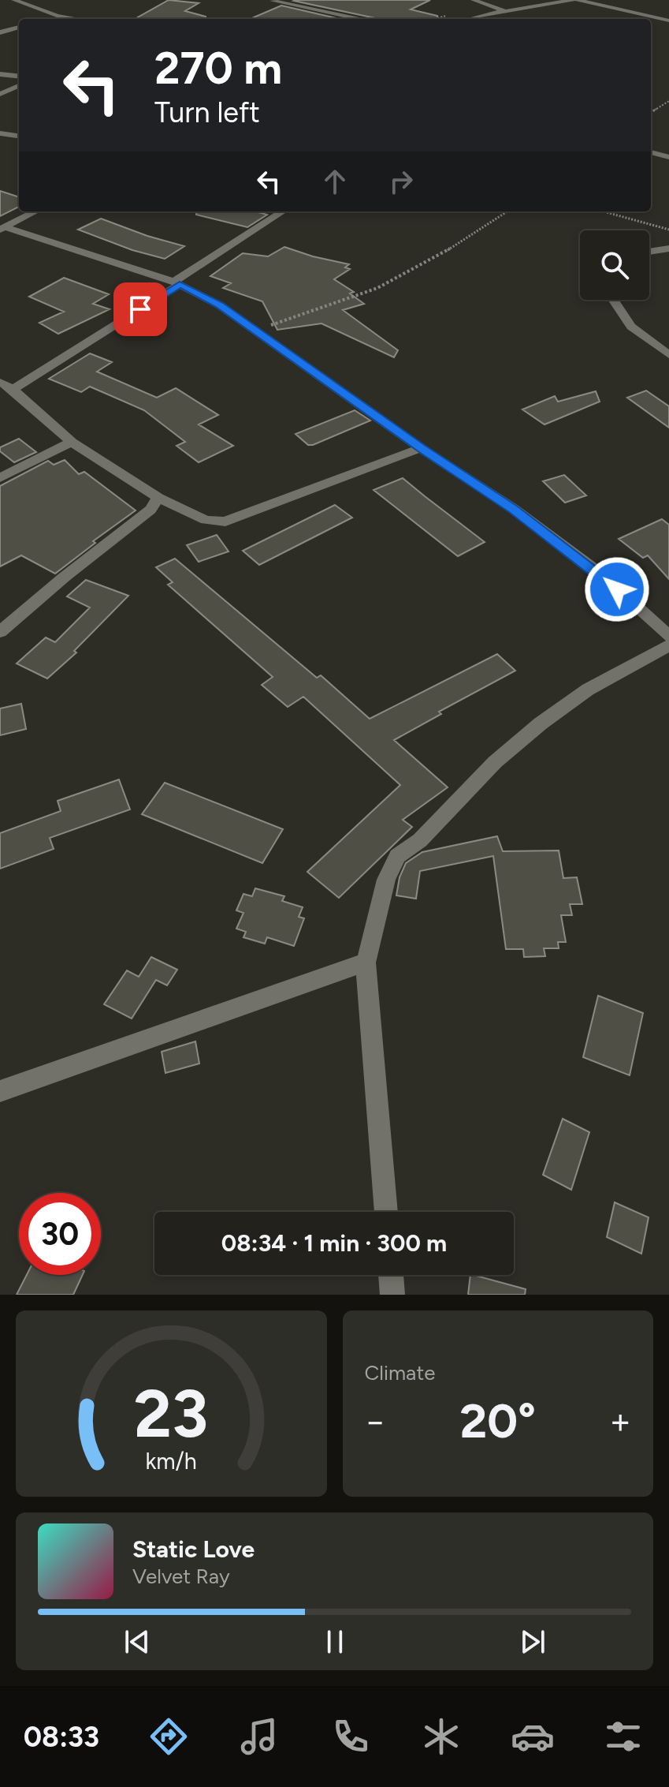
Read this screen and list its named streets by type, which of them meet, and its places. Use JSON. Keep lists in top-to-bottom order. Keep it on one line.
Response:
{"page":{"turn":["270 m","Turn left"],"limit":"30","trip":"08:34 · 1 min · 300 m","tile":"Climate","heat":["−","20°","+"],"song":["Static Love","Velvet Ray"],"tabs":"08:33","gauge":["23","km/h"]}}
